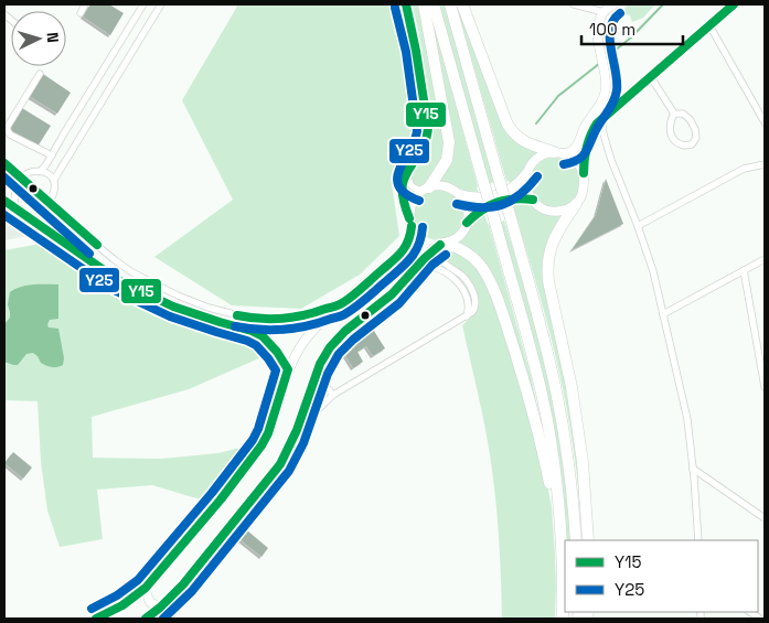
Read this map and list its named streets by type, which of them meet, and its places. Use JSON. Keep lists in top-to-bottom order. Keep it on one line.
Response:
{"lines":["transit line Y15","transit line Y25"],"legend":["Y15","Y25"],"scale_bar":"100 m","north":"right"}
